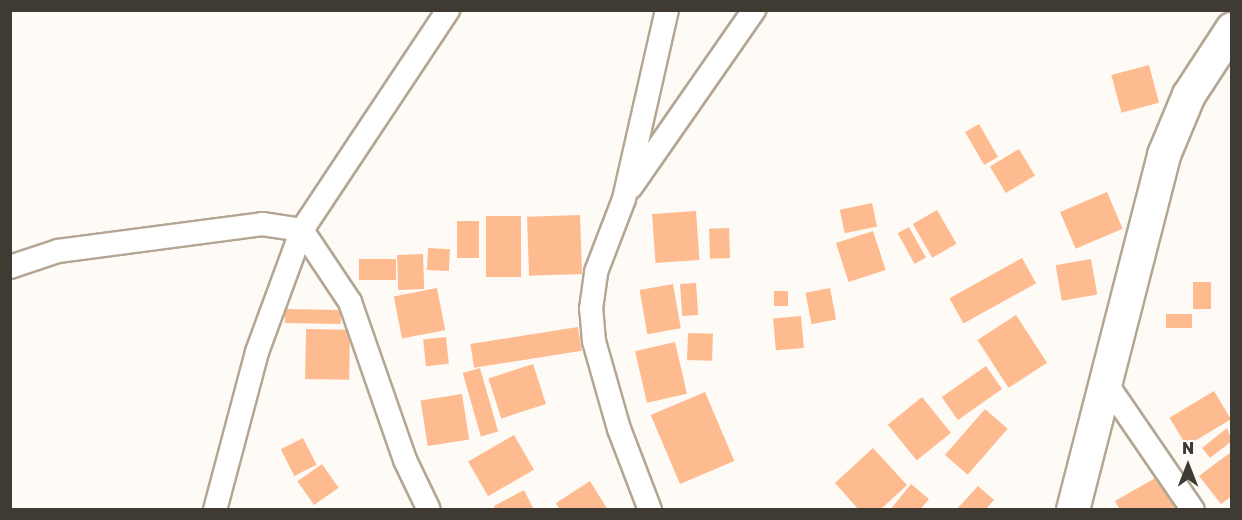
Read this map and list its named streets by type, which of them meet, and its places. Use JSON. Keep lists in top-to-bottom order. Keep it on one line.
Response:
{"north":"top"}
